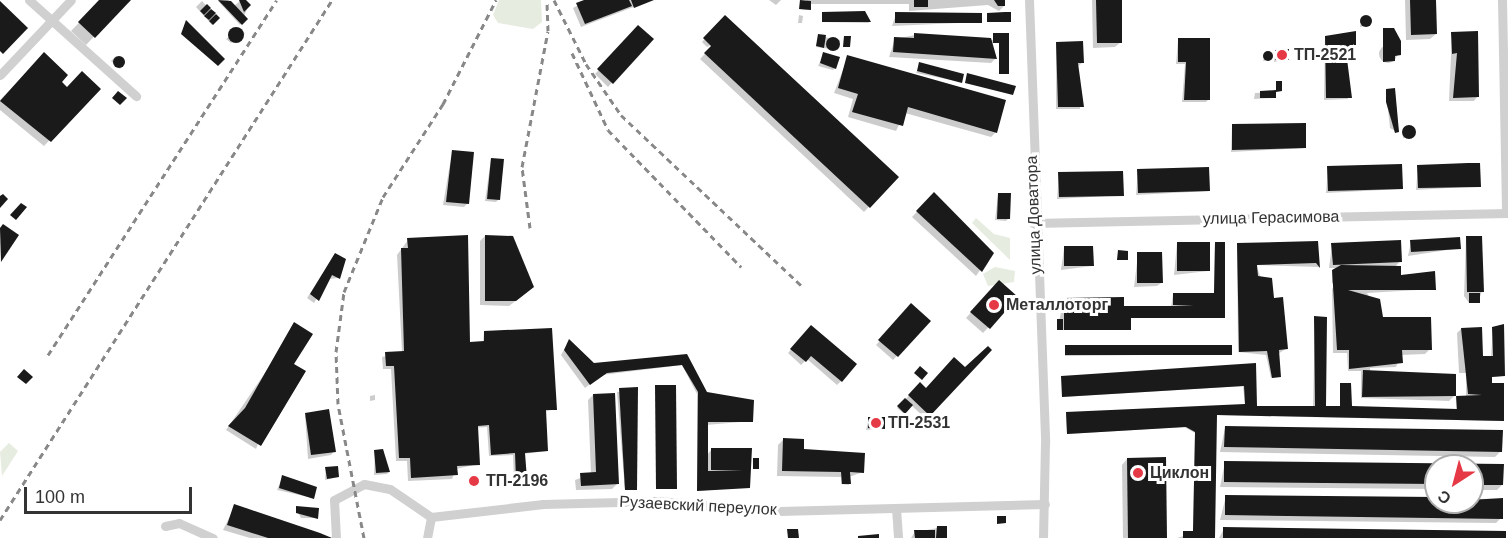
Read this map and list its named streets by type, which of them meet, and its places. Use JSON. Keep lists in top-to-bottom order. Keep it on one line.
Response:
{"streets":{"street":["улица Доватора","улица Герасимова","Рузаевский переулок"]},"crossings":[["улица Доватора","улица Герасимова"],["улица Доватора","Рузаевский переулок"]],"places":["ТП-2521","Металлоторг","ТП-2531","Циклон","ТП-2196"],"scale_bar":"100 m","north":"bottom left"}
